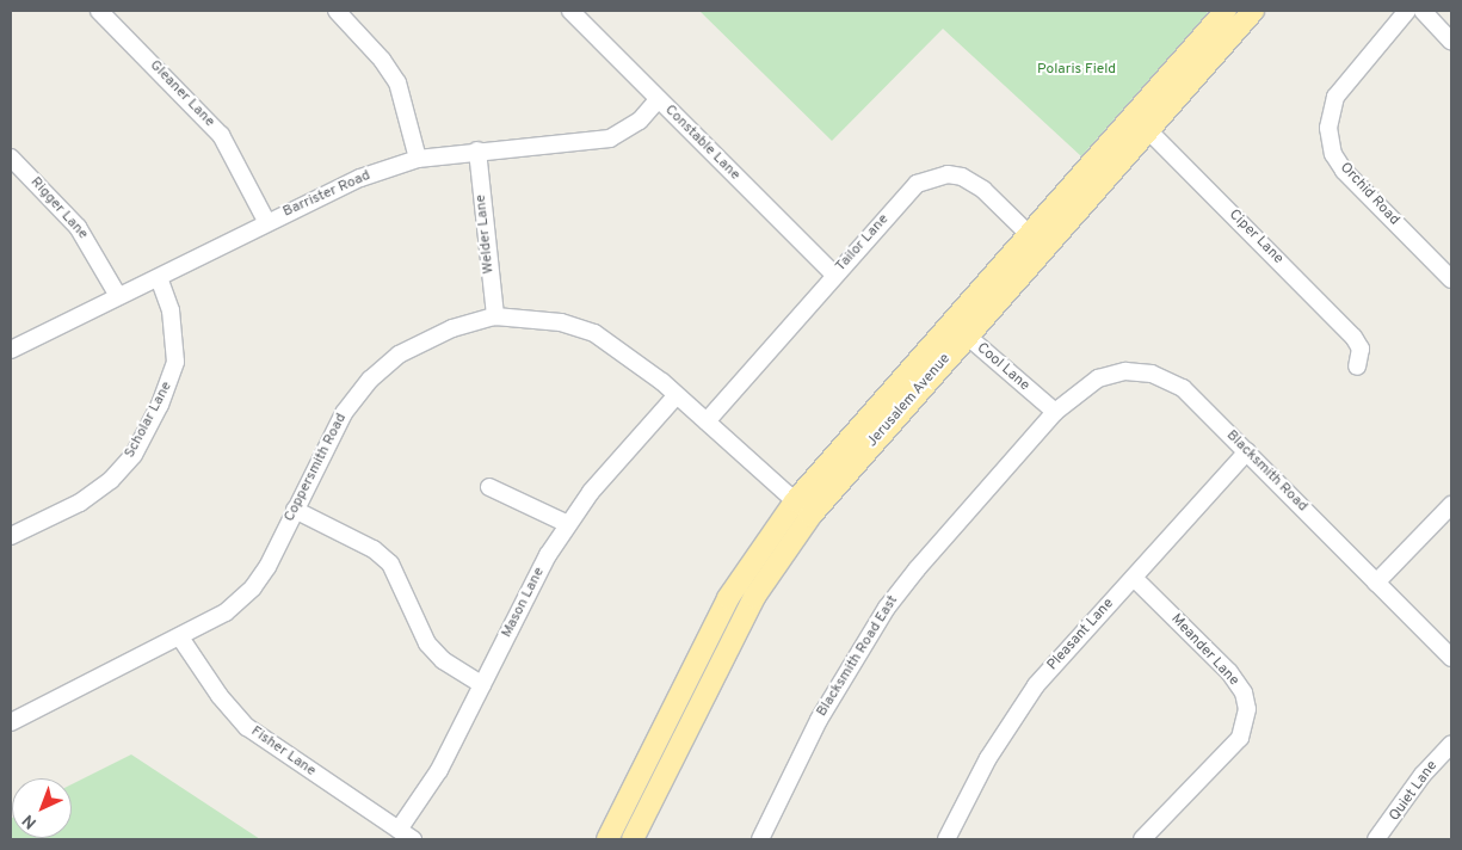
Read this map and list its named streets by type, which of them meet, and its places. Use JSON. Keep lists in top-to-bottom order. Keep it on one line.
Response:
{"streets":{"main road":["Jerusalem Avenue"],"street":["Gleaner Lane","Constable Lane","Barrister Road","Orchid Road","Rigger Lane","Welder Lane","Ciper Lane","Tailor Lane","Cool Lane","Scholar Lane","Coppersmith Road","Blacksmith Road","Mason Lane","Pleasant Lane","Meander Lane","Blacksmith Road East","Fisher Lane","Quiet Lane"]},"crossings":[["Gleaner Lane","Barrister Road"],["Constable Lane","Barrister Road"],["Constable Lane","Tailor Lane"],["Barrister Road","Rigger Lane"],["Barrister Road","Welder Lane"],["Barrister Road","Scholar Lane"],["Welder Lane","Coppersmith Road"],["Ciper Lane","Jerusalem Avenue"],["Tailor Lane","Jerusalem Avenue"],["Tailor Lane","Coppersmith Road"],["Cool Lane","Jerusalem Avenue"],["Cool Lane","Blacksmith Road"],["Cool Lane","Blacksmith Road East"],["Jerusalem Avenue","Coppersmith Road"],["Coppersmith Road","Mason Lane"],["Coppersmith Road","Fisher Lane"],["Blacksmith Road","Pleasant Lane"],["Blacksmith Road","Blacksmith Road East"],["Mason Lane","Fisher Lane"],["Pleasant Lane","Meander Lane"]],"parks":["Polaris Field"],"north":"bottom left"}
